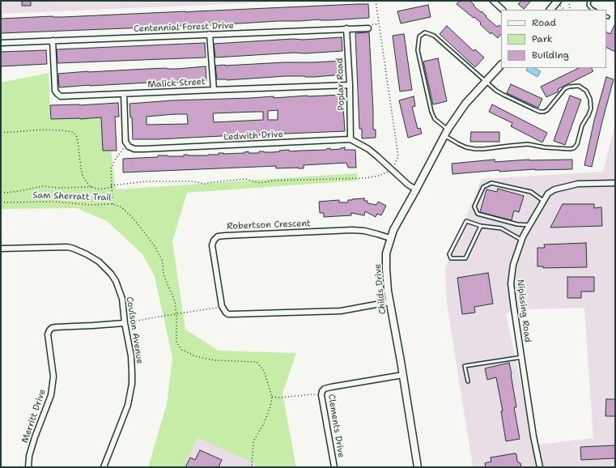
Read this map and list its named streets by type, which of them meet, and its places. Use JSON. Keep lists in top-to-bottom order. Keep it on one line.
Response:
{"streets":{"street":["Centennial Forest Drive","Malick Street","Poplar Road","Ledwith Drive","Robertson Crescent","Childs Drive","Nipissing Road","Coulson Avenue","Merritt Drive","Clements Drive"],"path":["Sam Sherratt Trail"]},"crossings":[["Centennial Forest Drive","Malick Street"],["Centennial Forest Drive","Poplar Road"],["Malick Street","Poplar Road"],["Poplar Road","Ledwith Drive"],["Robertson Crescent","Childs Drive"],["Childs Drive","Clements Drive"],["Coulson Avenue","Merritt Drive"]],"legend":["Road","Park","Building"]}
